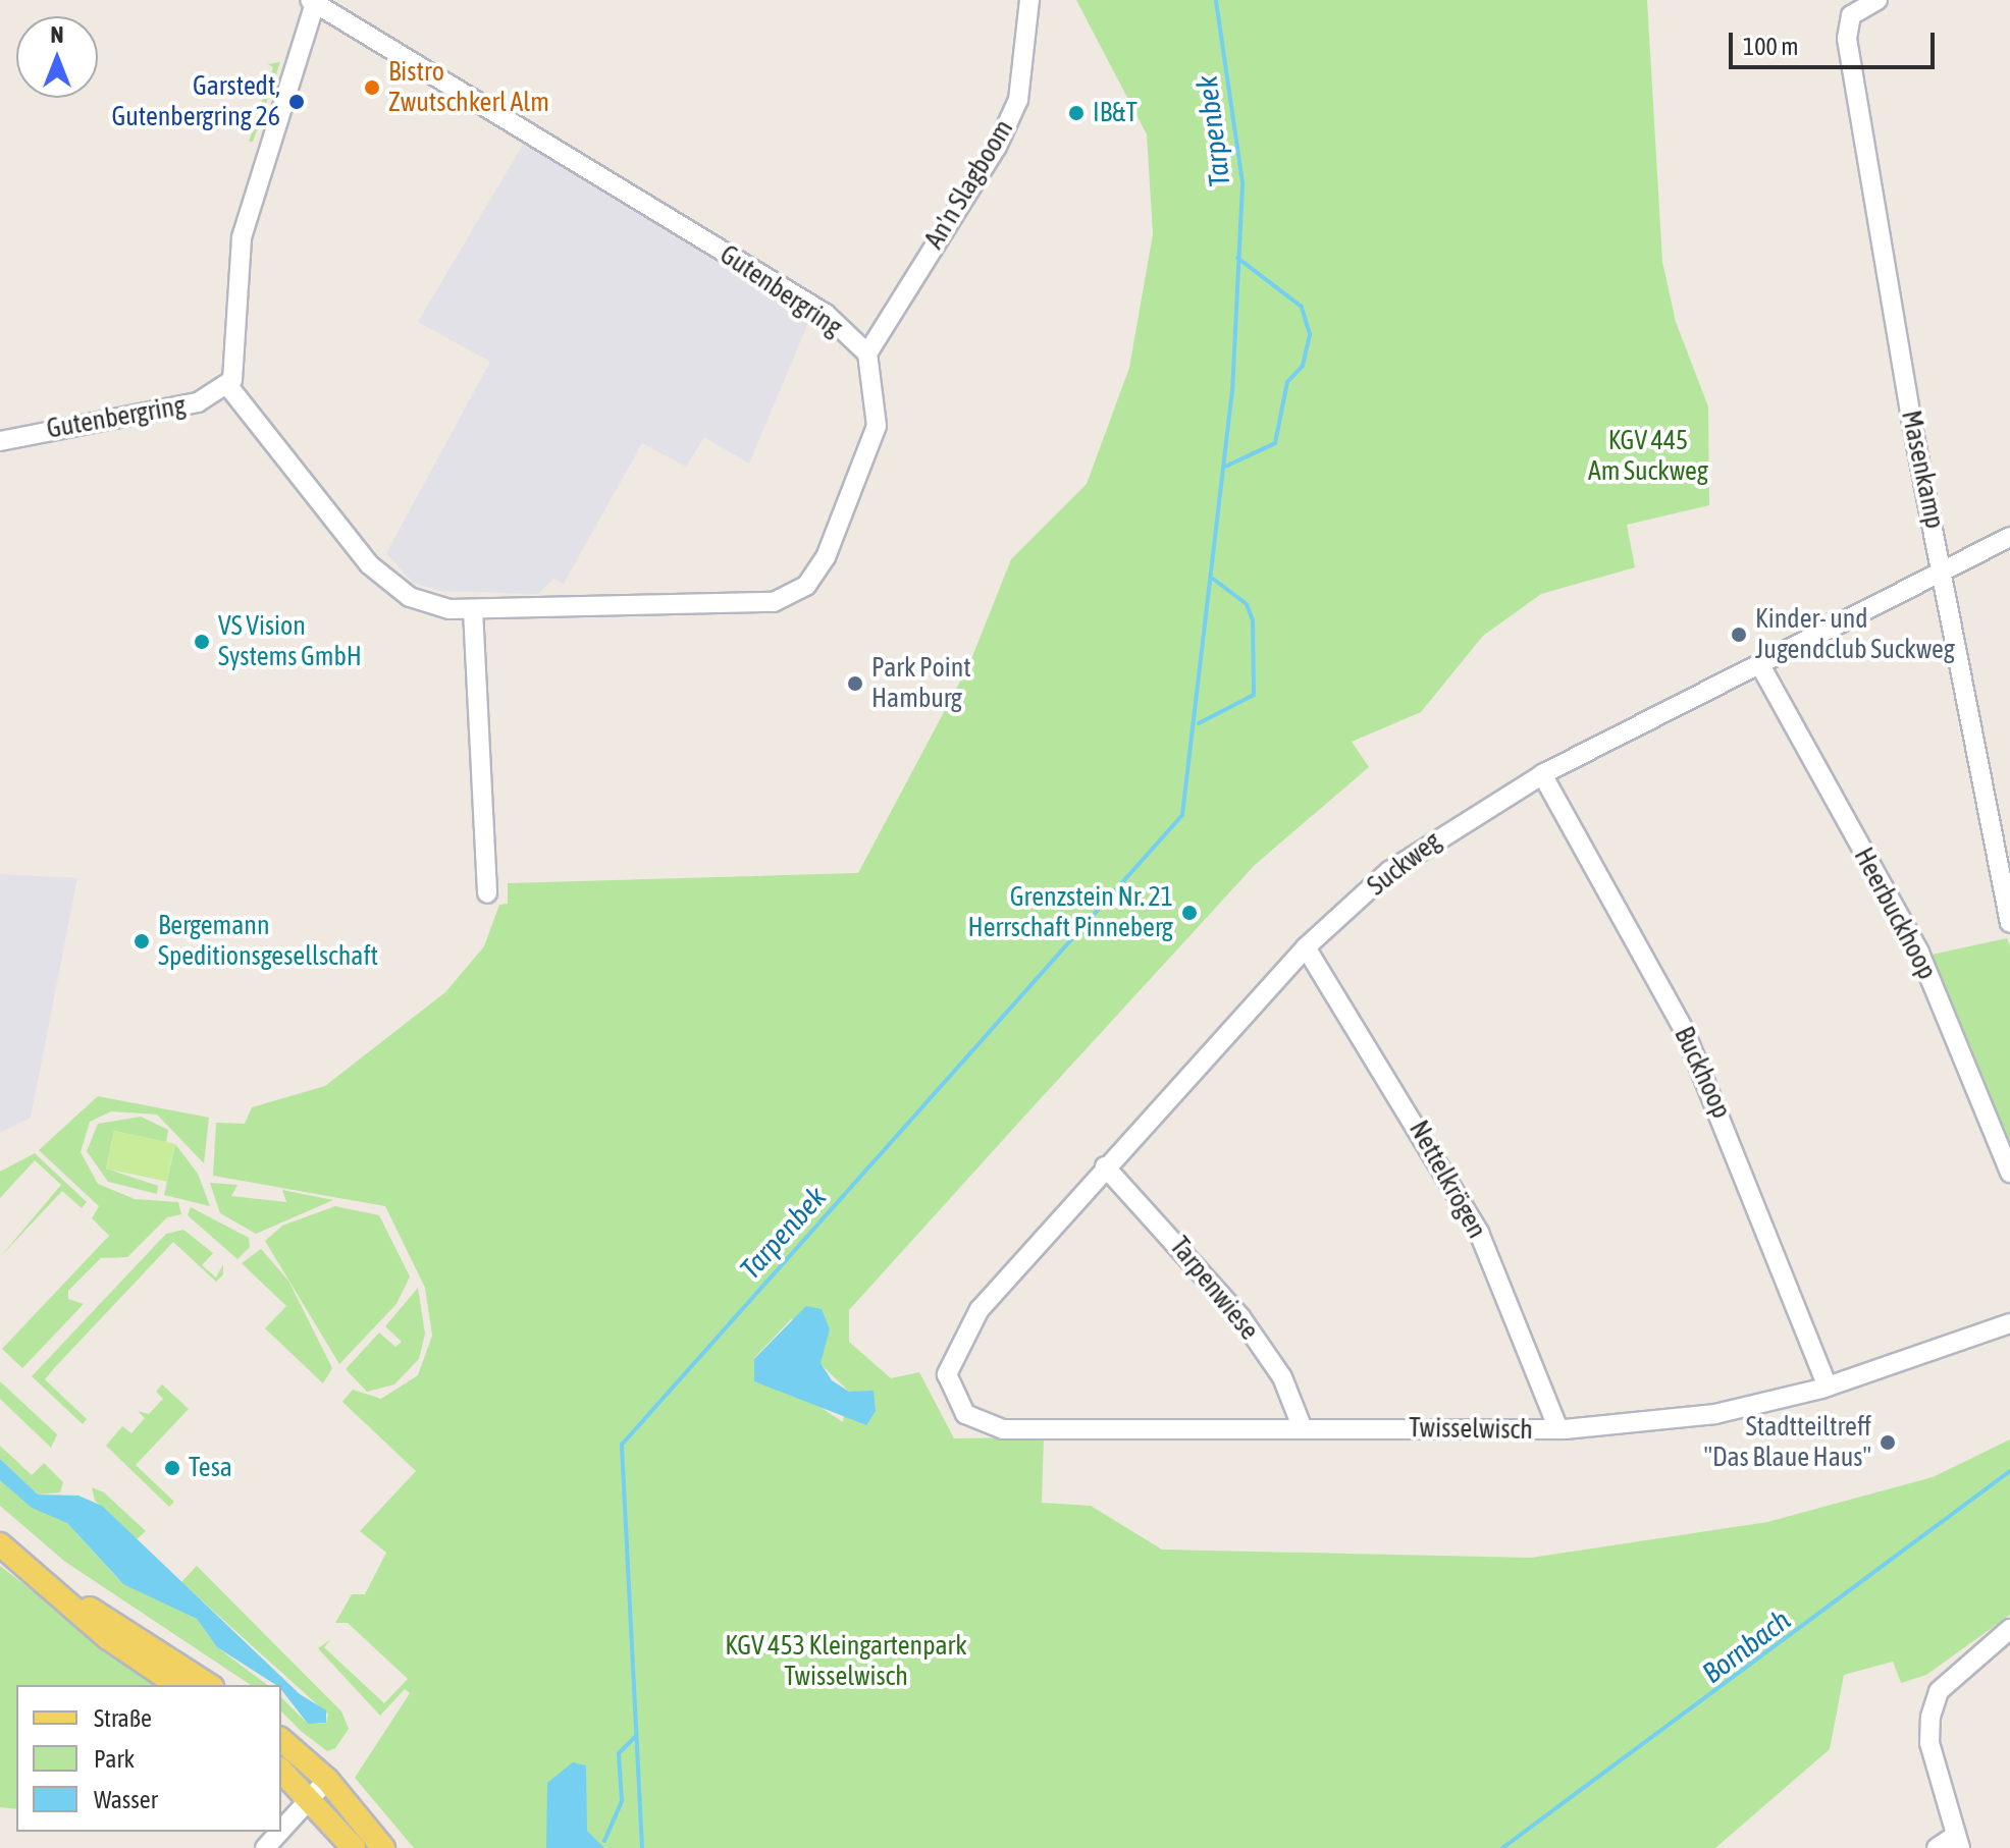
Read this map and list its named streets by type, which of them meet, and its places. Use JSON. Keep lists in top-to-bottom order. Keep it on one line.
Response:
{"streets":{"street":["An'n Slagboom","Gutenbergring","Masenkamp","Suckweg","Heerbuckhoop","Buckhoop","Nettelkrögen","Tarpenwiese","Twisselwisch"]},"crossings":[["An'n Slagboom","Gutenbergring"],["Masenkamp","Suckweg"],["Suckweg","Heerbuckhoop"],["Suckweg","Buckhoop"],["Suckweg","Nettelkrögen"],["Suckweg","Tarpenwiese"],["Suckweg","Twisselwisch"],["Buckhoop","Twisselwisch"],["Nettelkrögen","Twisselwisch"],["Tarpenwiese","Twisselwisch"]],"water":["Tarpenbek","Bornbach"],"parks":["KGV 445 Am Suckweg","KGV 453 Kleingartenpark Twisselwisch"],"places":["Bistro Zwutschkerl Alm","Garstedt, Gutenbergring 26","IB&T","Kinder- und Jugendclub Suckweg","VS Vision Systems GmbH","Park Point Hamburg","Grenzstein Nr. 21 Herrschaft Pinneberg","Bergemann Speditionsgesellschaft","Stadtteiltreff \"Das Blaue Haus\"","Tesa"],"legend":["Straße","Park","Wasser"],"scale_bar":"100 m","north":"top"}
